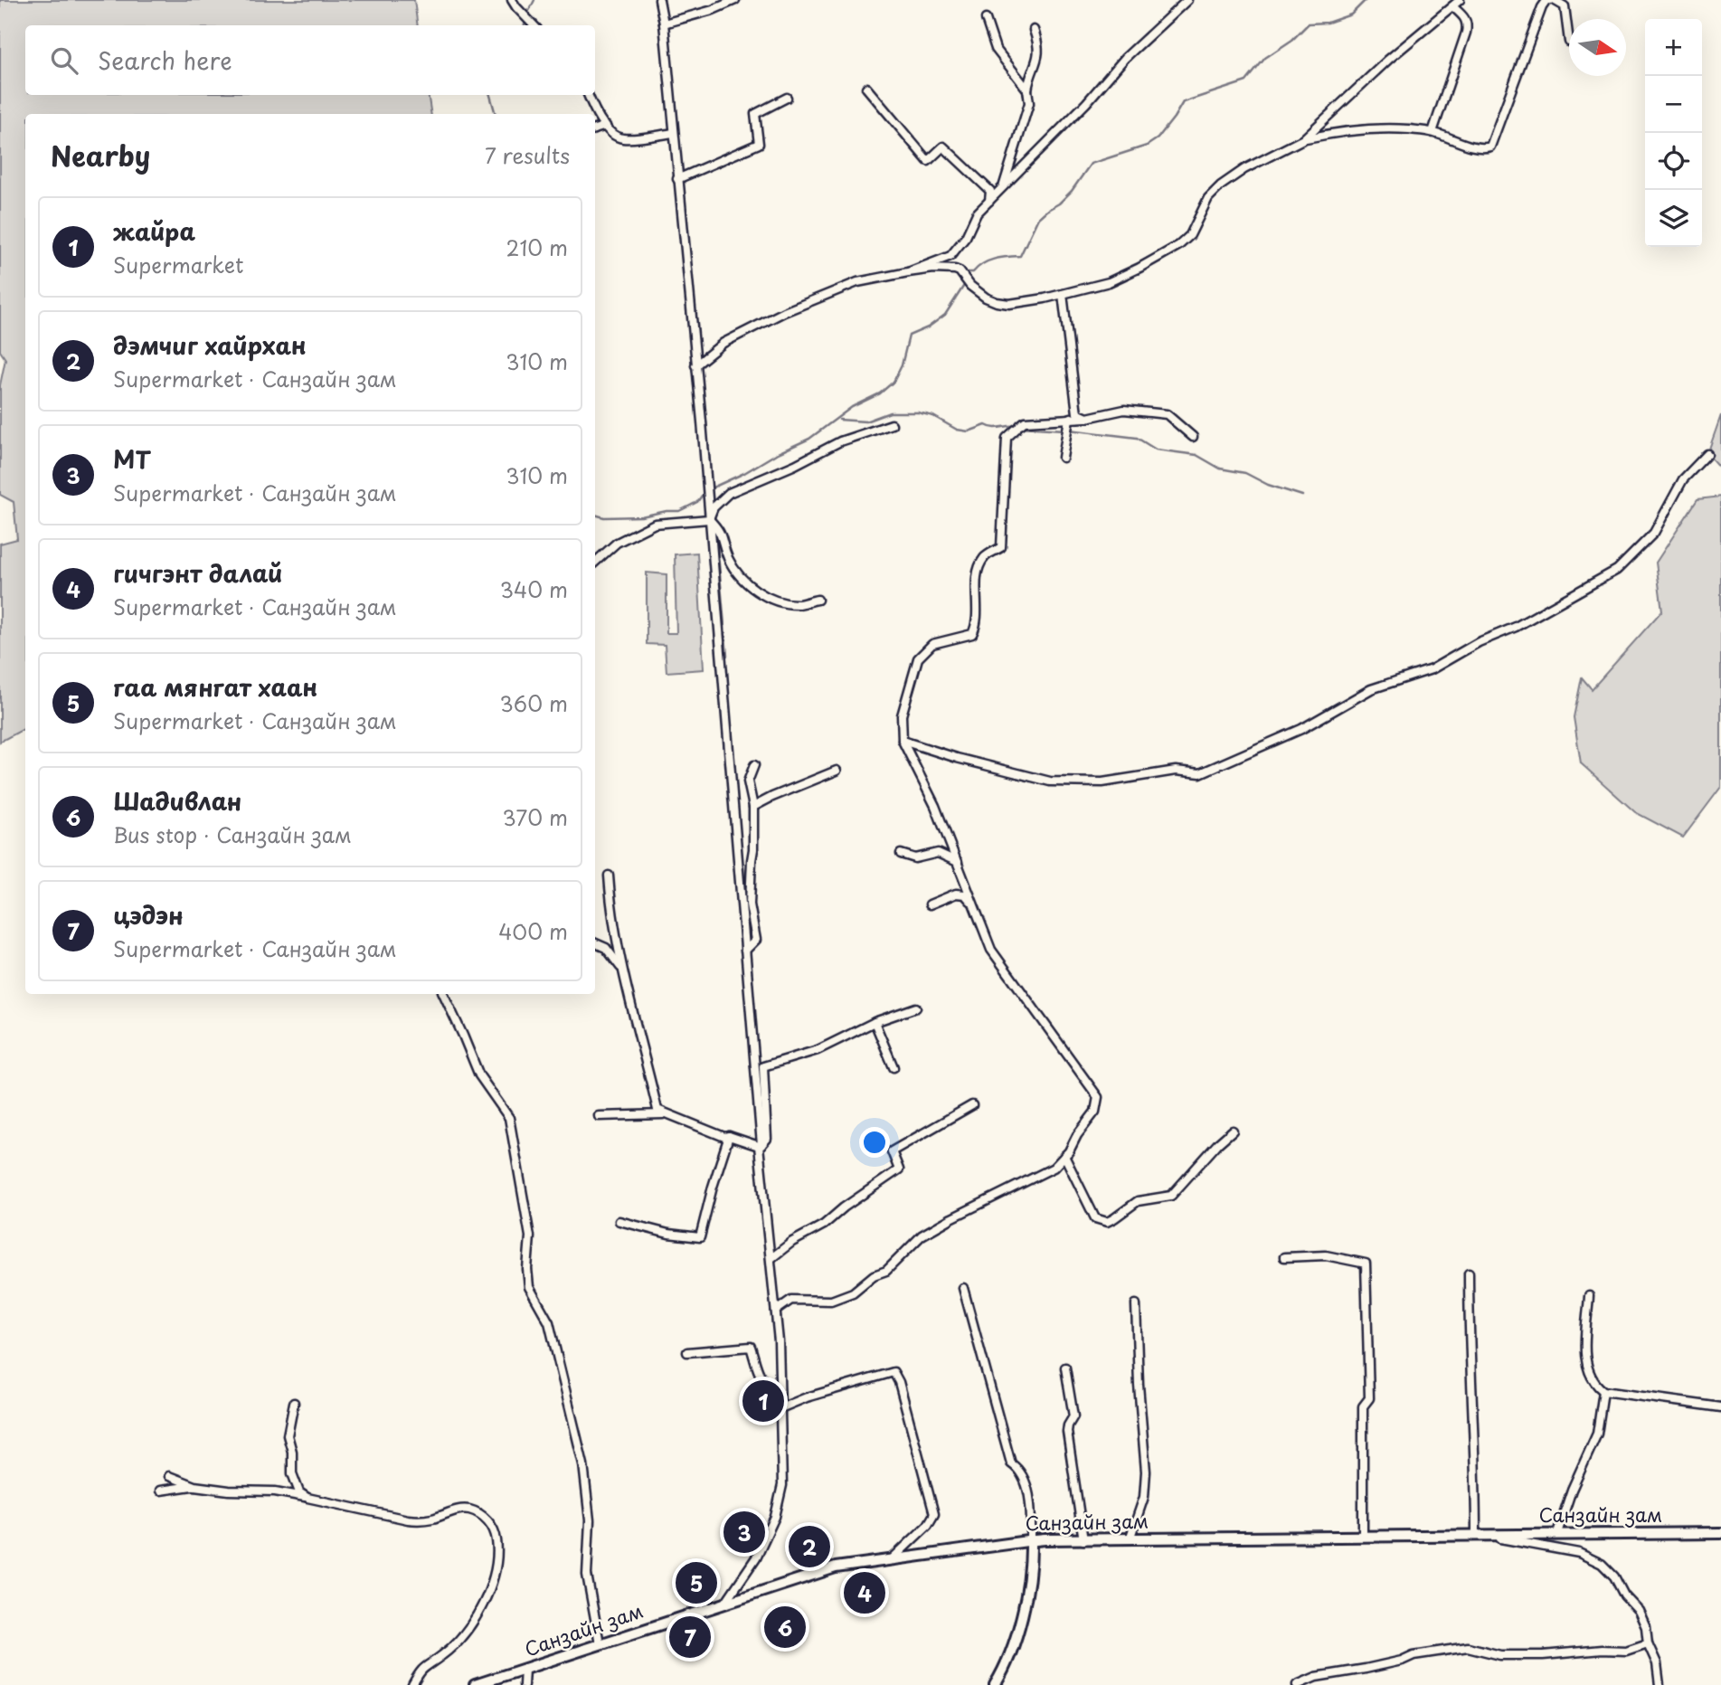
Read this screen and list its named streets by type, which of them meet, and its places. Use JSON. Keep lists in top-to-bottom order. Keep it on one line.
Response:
{"streets":{"main road":["Санзайн зам"]},"north":"right","page":{"map_buttons":["+","−"],"search":"Search here","heading":["Nearby","7 results"],"list":[{"mark":"1","name":"жайра","note":"Supermarket","value":"210 m"},{"mark":"2","name":"дэмчиг хайрхан","note":"Supermarket · Санзайн зам","value":"310 m"},{"mark":"3","name":"MT","note":"Supermarket · Санзайн зам","value":"310 m"},{"mark":"4","name":"гичгэнт далай","note":"Supermarket · Санзайн зам","value":"340 m"},{"mark":"5","name":"гаа мянгат хаан","note":"Supermarket · Санзайн зам","value":"360 m"},{"mark":"6","name":"Шадивлан","note":"Bus stop · Санзайн зам","value":"370 m"},{"mark":"7","name":"цэдэн","note":"Supermarket · Санзайн зам","value":"400 m"}],"pins":["1","3","2","5","4","6","7"]}}
